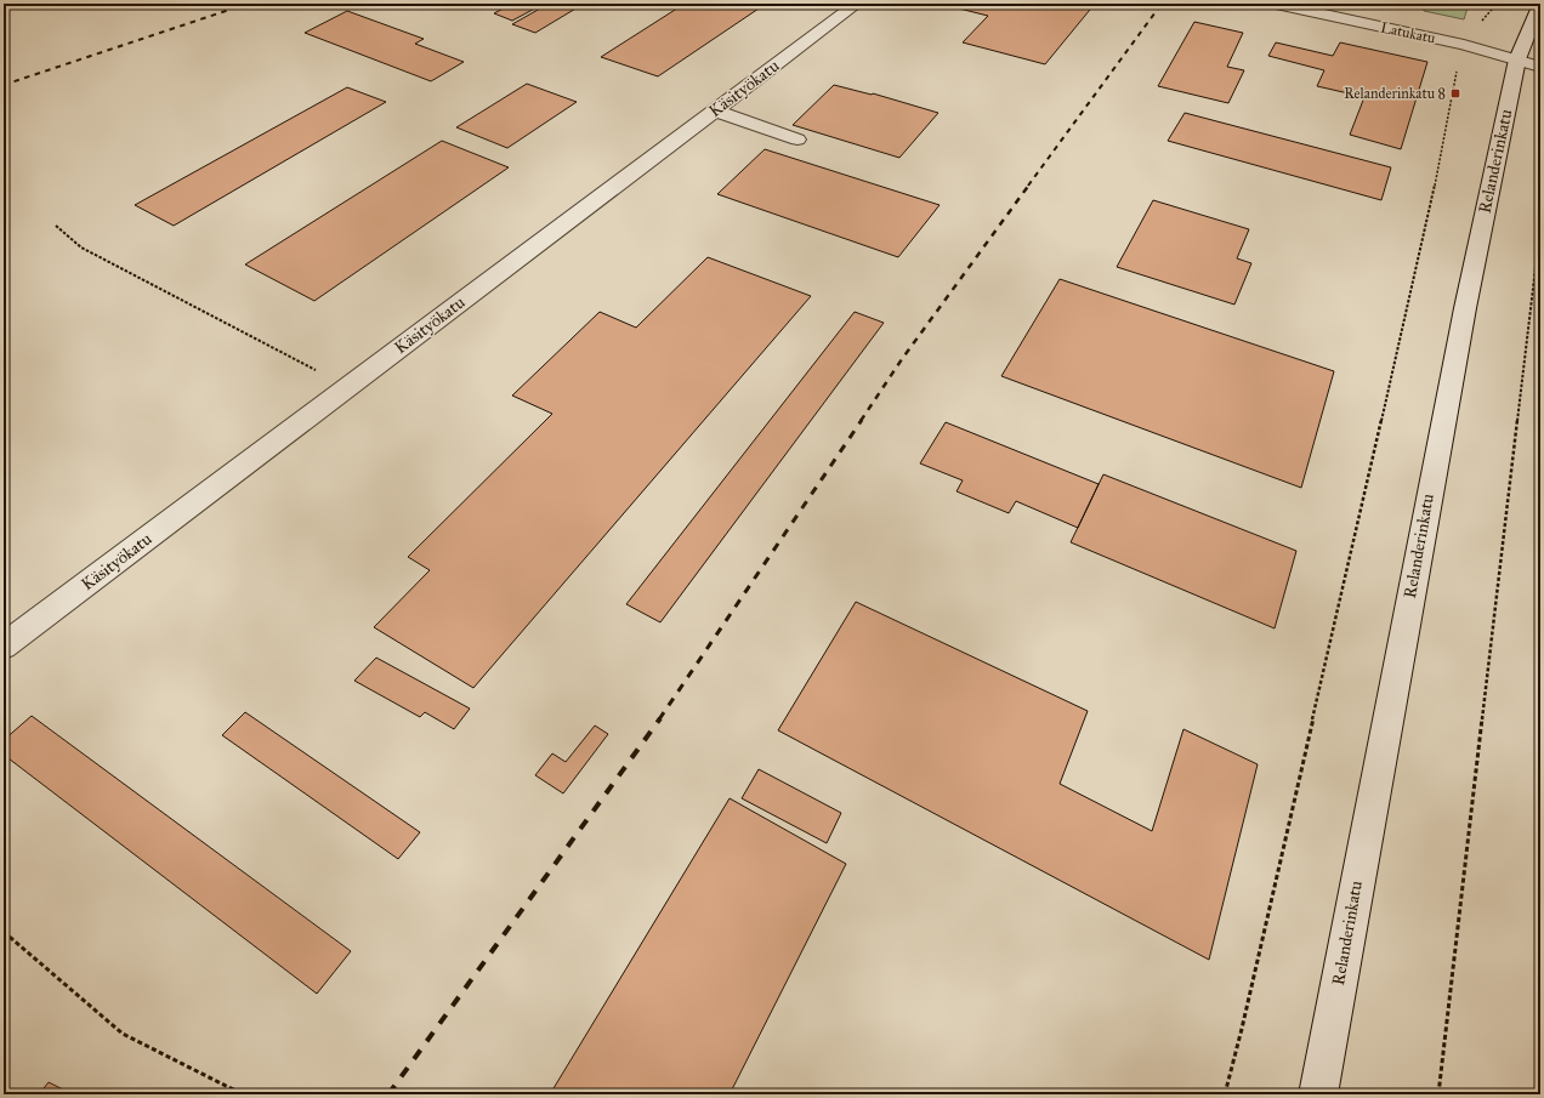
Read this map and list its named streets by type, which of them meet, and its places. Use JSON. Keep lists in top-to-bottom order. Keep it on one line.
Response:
{"streets":{"street":["Latukatu","Käsityökatu","Relanderinkatu"]},"crossings":[["Latukatu","Relanderinkatu"]],"places":{"transit":["Relanderinkatu 8"]}}
